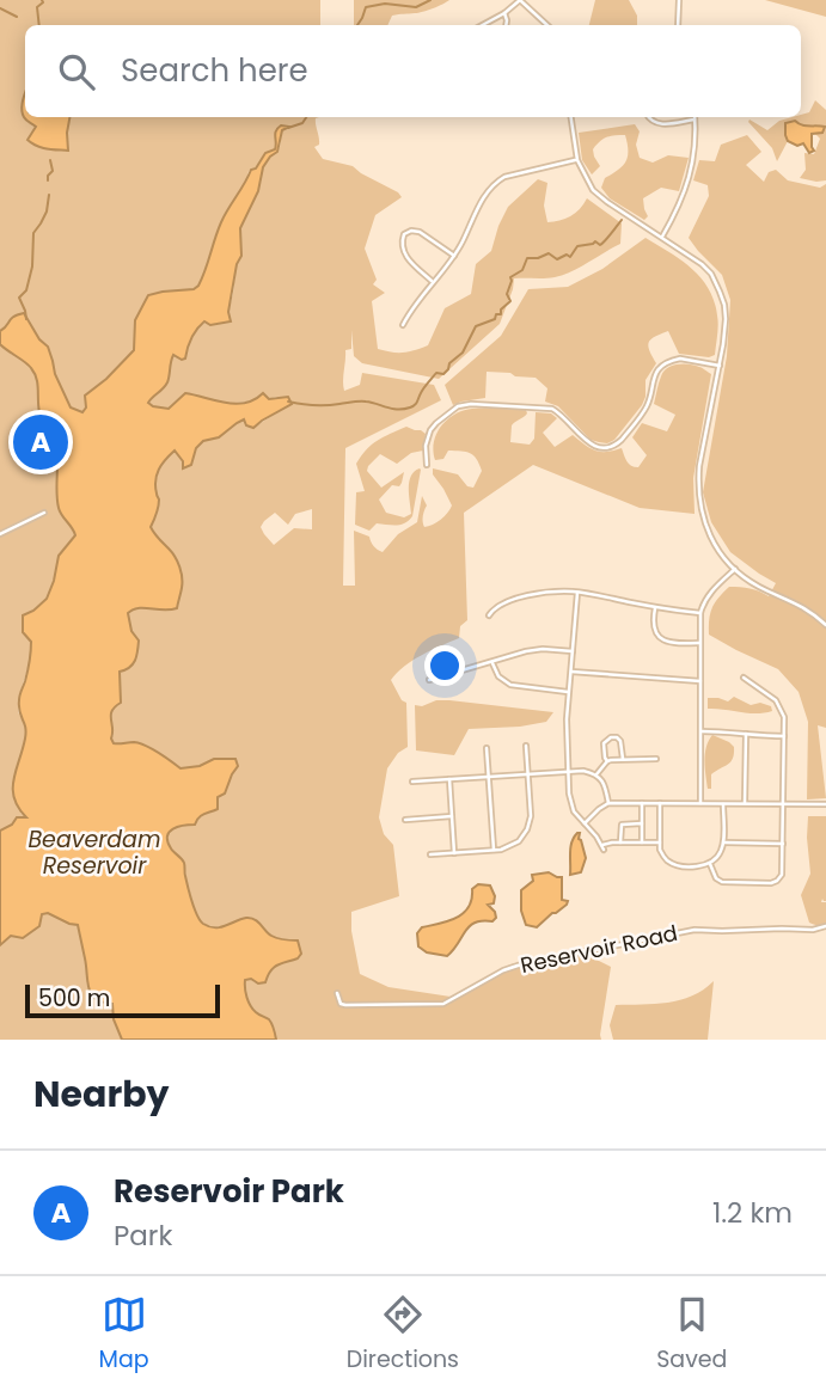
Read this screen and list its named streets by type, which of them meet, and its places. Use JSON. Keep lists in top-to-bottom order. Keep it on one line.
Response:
{"streets":{"street":["Reservoir Road"]},"water":["Beaverdam Reservoir"],"scale_bar":"500 m","page":{"search":"Search here","pins":"A","scale":"500 m","heading":"Nearby","list":[{"mark":"A","name":"Reservoir Park","note":"Park","value":"1.2 km"}],"nav":["Map","Directions","Saved"]}}
